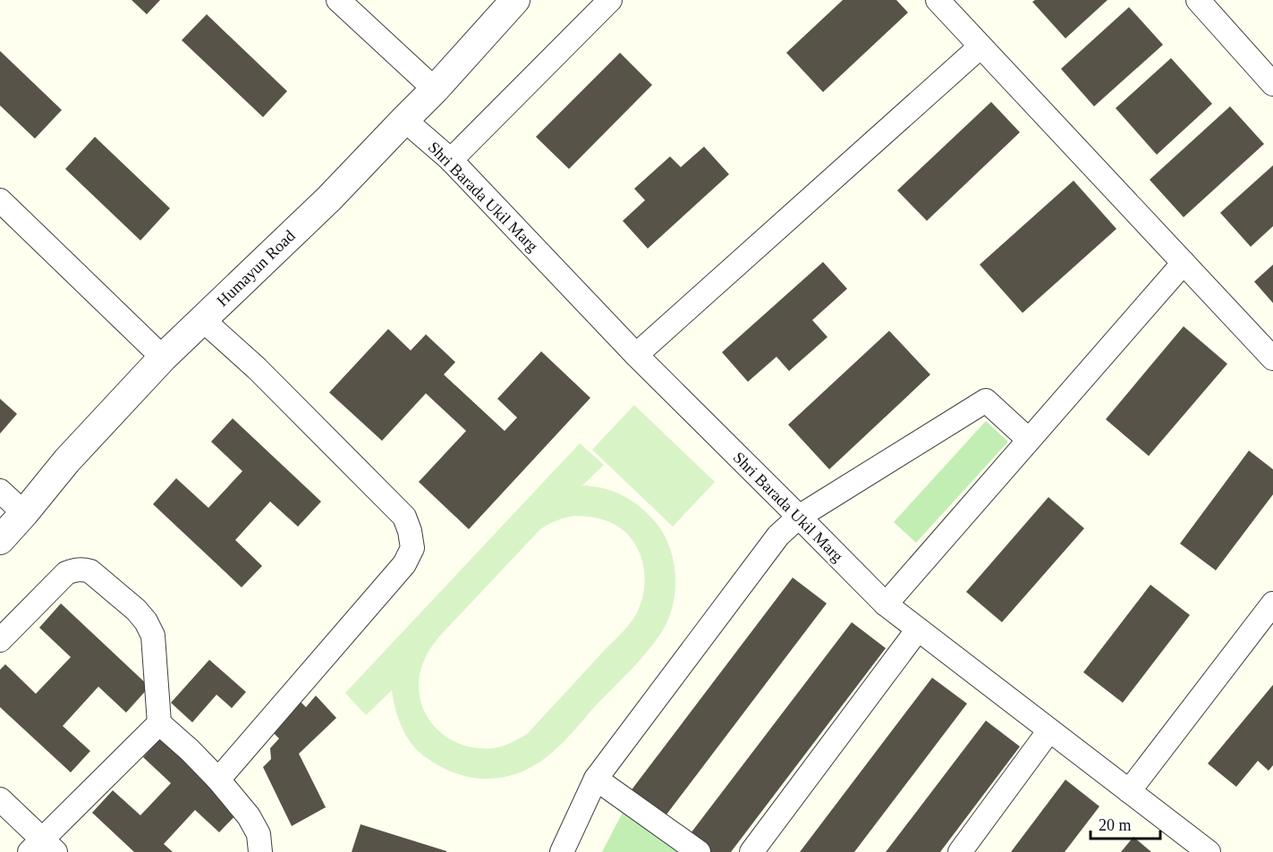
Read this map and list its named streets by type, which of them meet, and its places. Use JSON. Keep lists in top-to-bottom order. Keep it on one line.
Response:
{"streets":{"street":["Shri Barada Ukil Marg","Humayun Road"]},"crossings":[["Shri Barada Ukil Marg","Humayun Road"]],"scale_bar":"20 m"}
